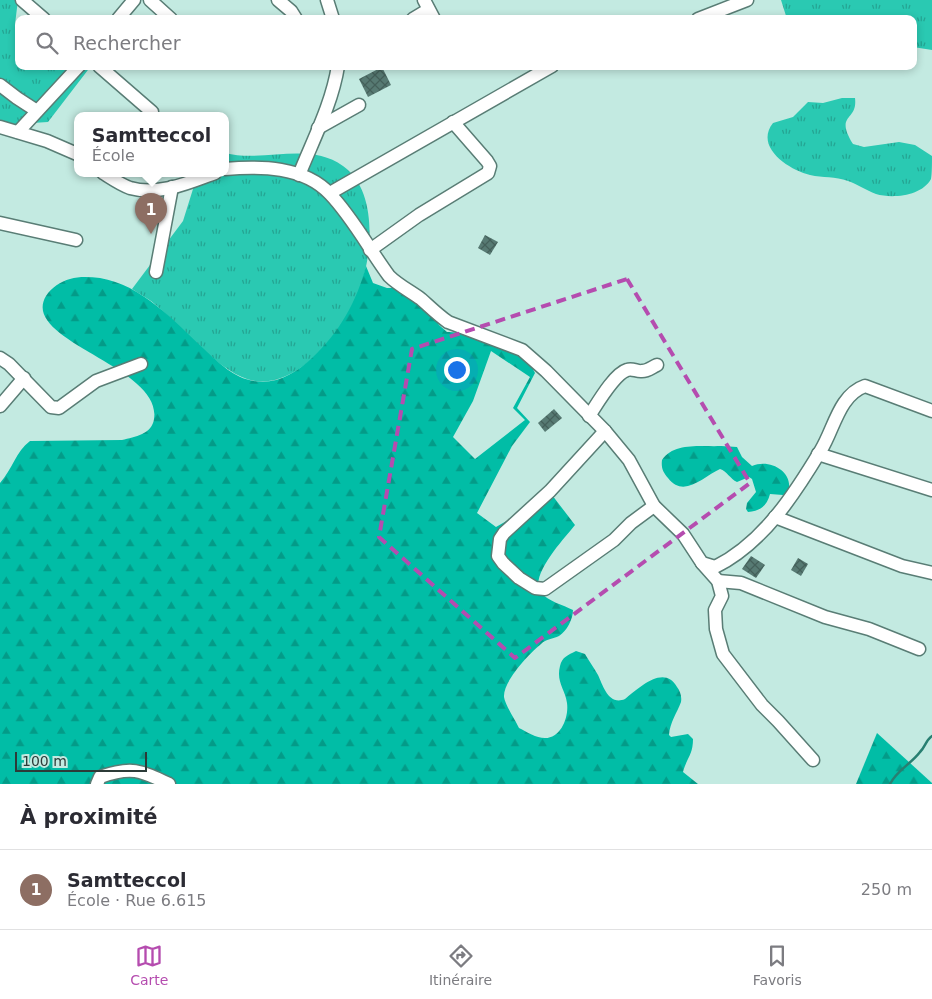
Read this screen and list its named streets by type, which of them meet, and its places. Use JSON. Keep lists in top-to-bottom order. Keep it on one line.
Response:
{"scale_bar":"100 m","page":{"search":"Rechercher","popup":["Samtteccol","École"],"pins":"1","scale":"100 m","heading":"À proximité","list":[{"mark":"1","name":"Samtteccol","note":"École · Rue 6.615","value":"250 m"}],"nav":["Carte","Itinéraire","Favoris"]}}
